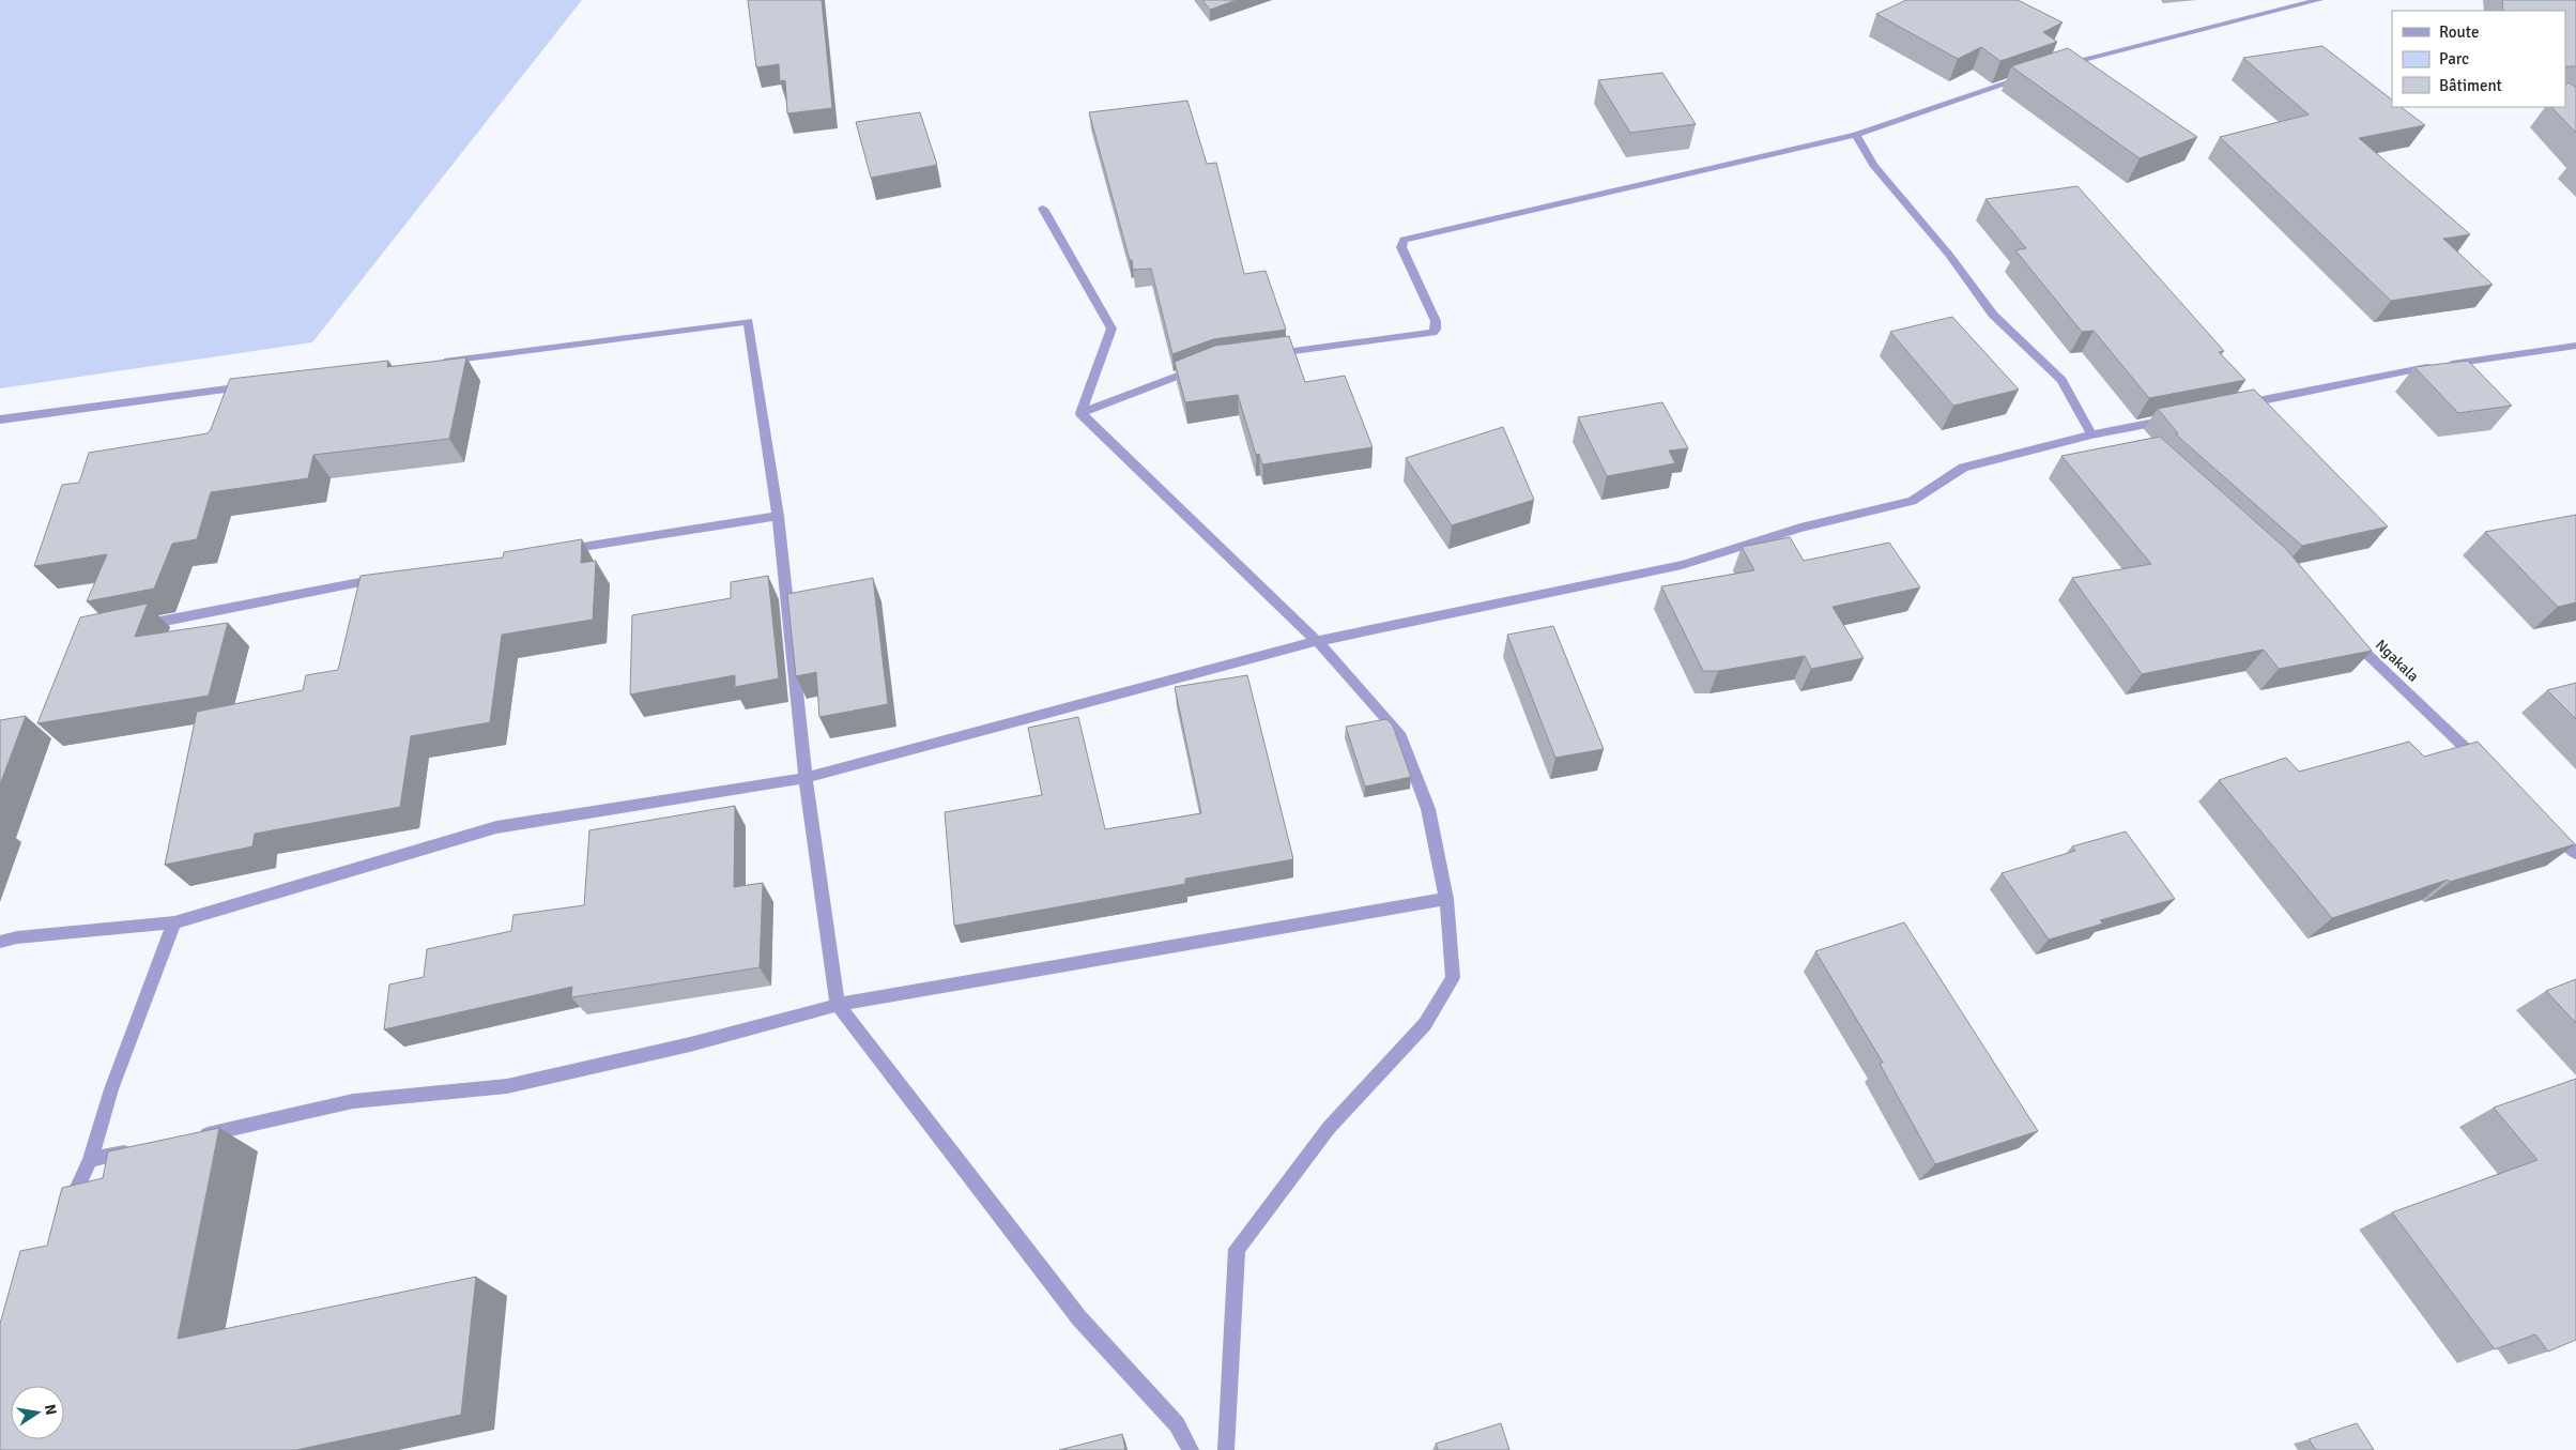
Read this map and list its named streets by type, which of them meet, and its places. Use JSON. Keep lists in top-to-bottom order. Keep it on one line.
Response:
{"streets":{"street":["Ngakala"]},"legend":["Route","Parc","Bâtiment"],"north":"right"}
